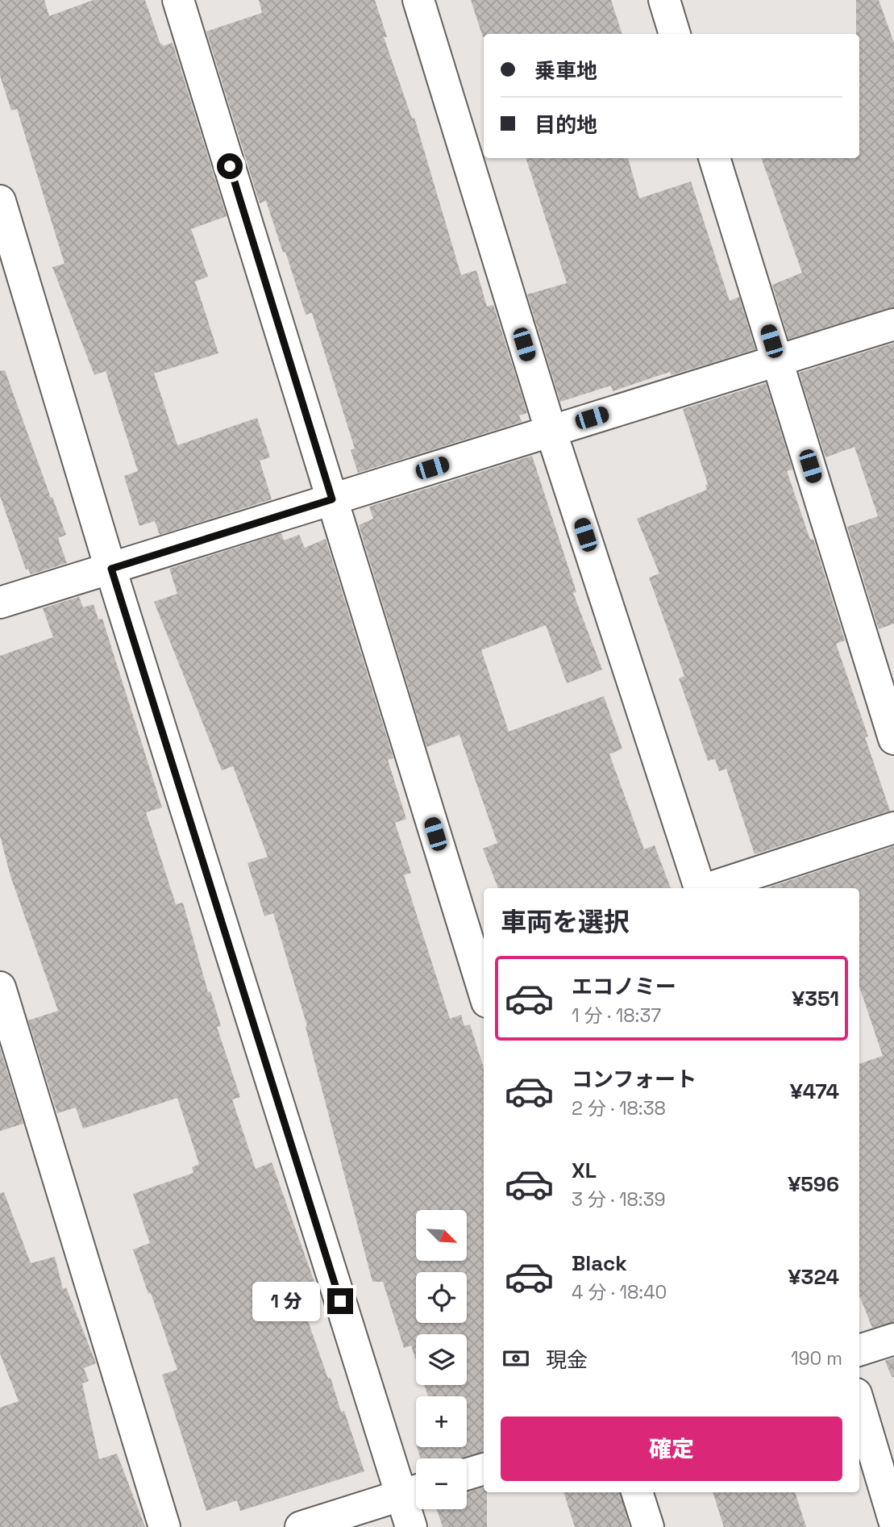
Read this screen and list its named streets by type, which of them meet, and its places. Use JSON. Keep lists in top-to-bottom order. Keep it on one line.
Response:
{"north":"bottom right","page":{"banner":["乗車地","目的地"],"heading":"車両を選択","list":[{"name":"エコノミー","note":"1 分 · 18:37","value":"¥351"},{"name":"コンフォート","note":"2 分 · 18:38","value":"¥474"},{"name":"XL","note":"3 分 · 18:39","value":"¥596"},{"name":"Black","note":"4 分 · 18:40","value":"¥324"}],"map_buttons":["+","−"],"bubble":"1 分","pay":["現金","190 m"],"buttons":"確定"}}
